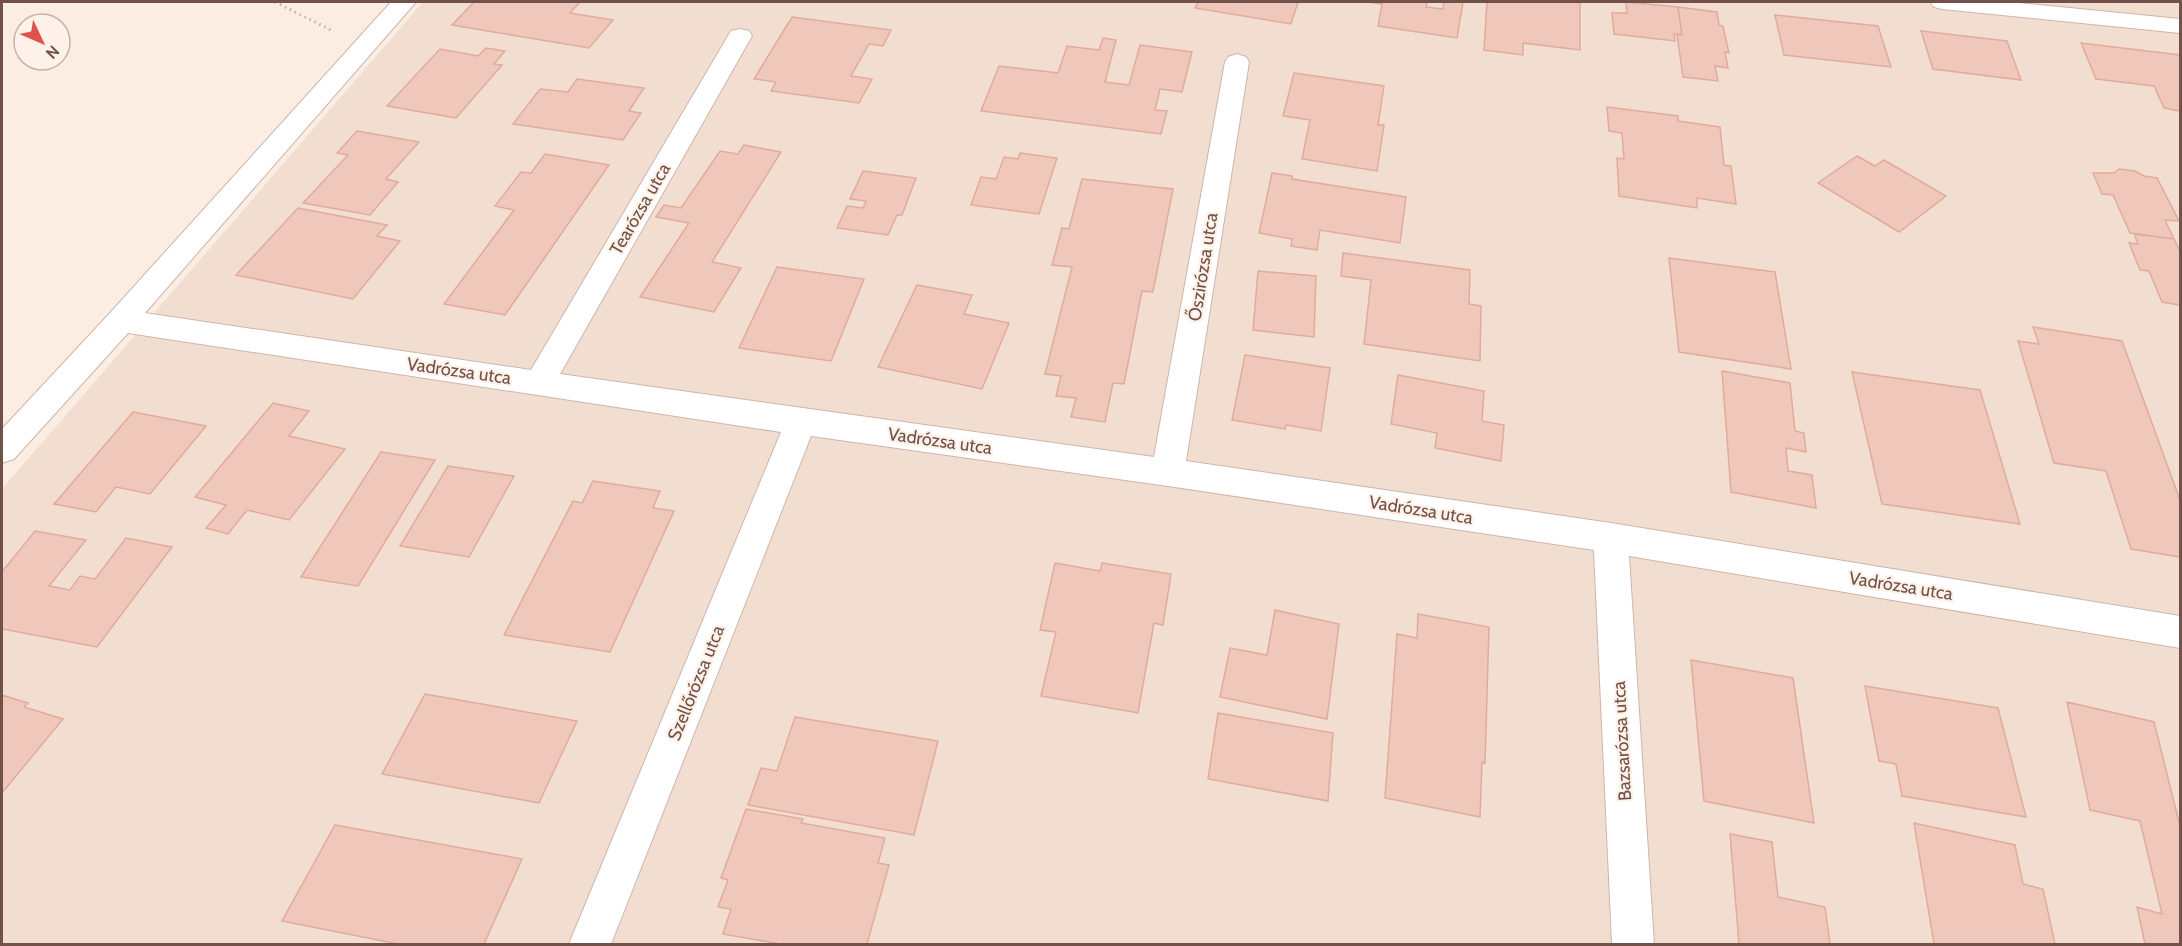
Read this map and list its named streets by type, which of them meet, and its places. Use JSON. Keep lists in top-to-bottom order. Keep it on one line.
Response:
{"streets":{"street":["Tearózsa utca","Őszirózsa utca","Vadrózsa utca","Szellőrózsa utca","Bazsarózsa utca"]},"crossings":[["Tearózsa utca","Vadrózsa utca"],["Őszirózsa utca","Vadrózsa utca"],["Vadrózsa utca","Szellőrózsa utca"],["Vadrózsa utca","Bazsarózsa utca"]],"north":"bottom right"}
